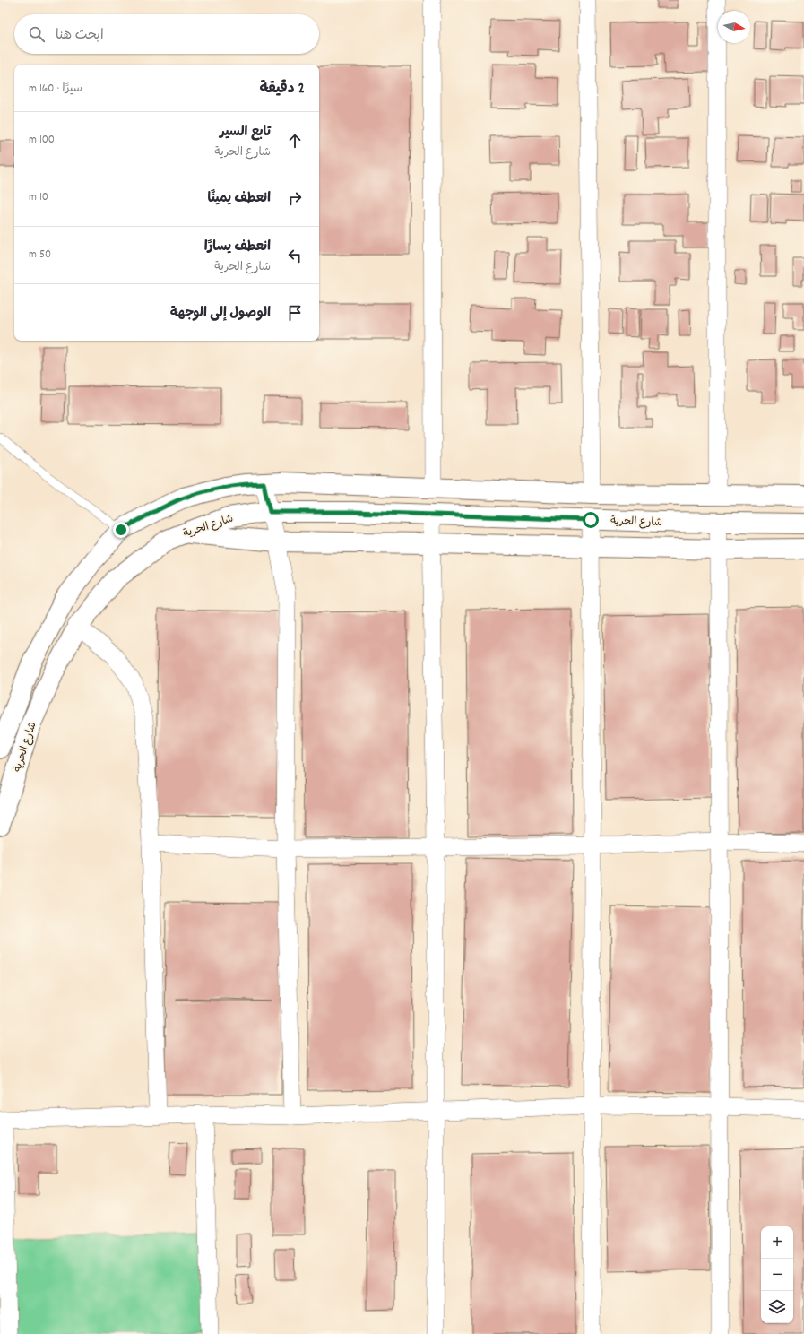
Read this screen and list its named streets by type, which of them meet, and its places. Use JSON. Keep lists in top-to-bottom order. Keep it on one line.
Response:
{"streets":{"main road":["شارع الحرية"]},"north":"right","page":{"search":"ابحث هنا","heading":["2 دقيقة","سيرًا · 160 m"],"list":[["تابع السير","شارع الحرية","100 m"],["انعطف يمينًا","10 m"],["انعطف يسارًا","شارع الحرية","50 m"],"الوصول إلى الوجهة"],"map_buttons":["+","−"]}}
